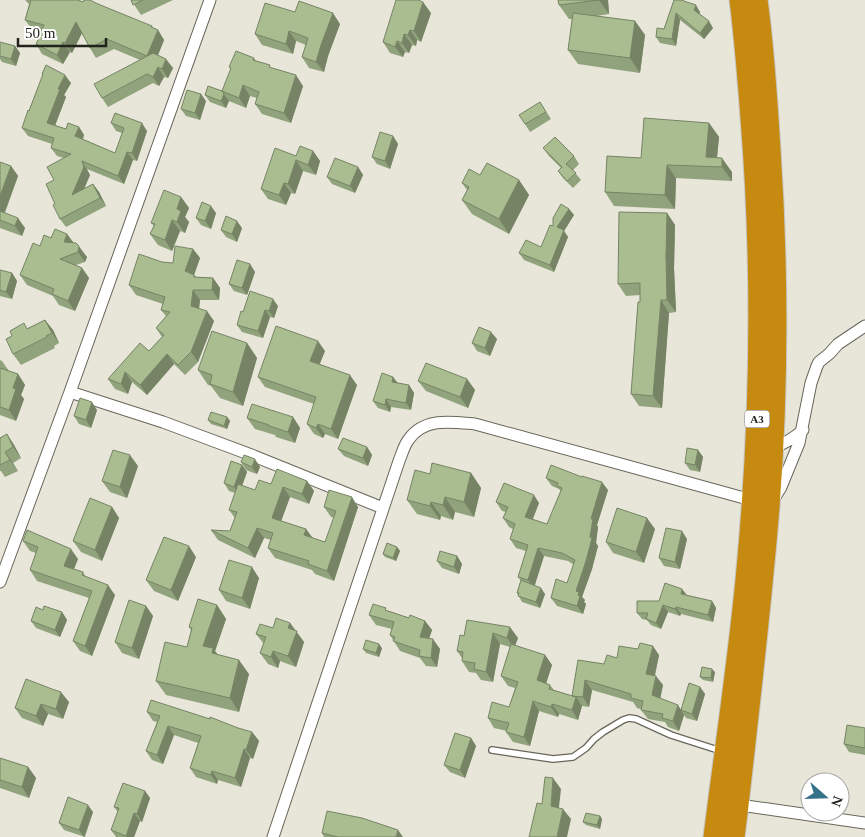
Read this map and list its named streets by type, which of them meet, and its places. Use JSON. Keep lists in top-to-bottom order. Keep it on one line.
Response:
{"streets":{"highway":["A3"]},"scale_bar":"50 m","north":"right"}
